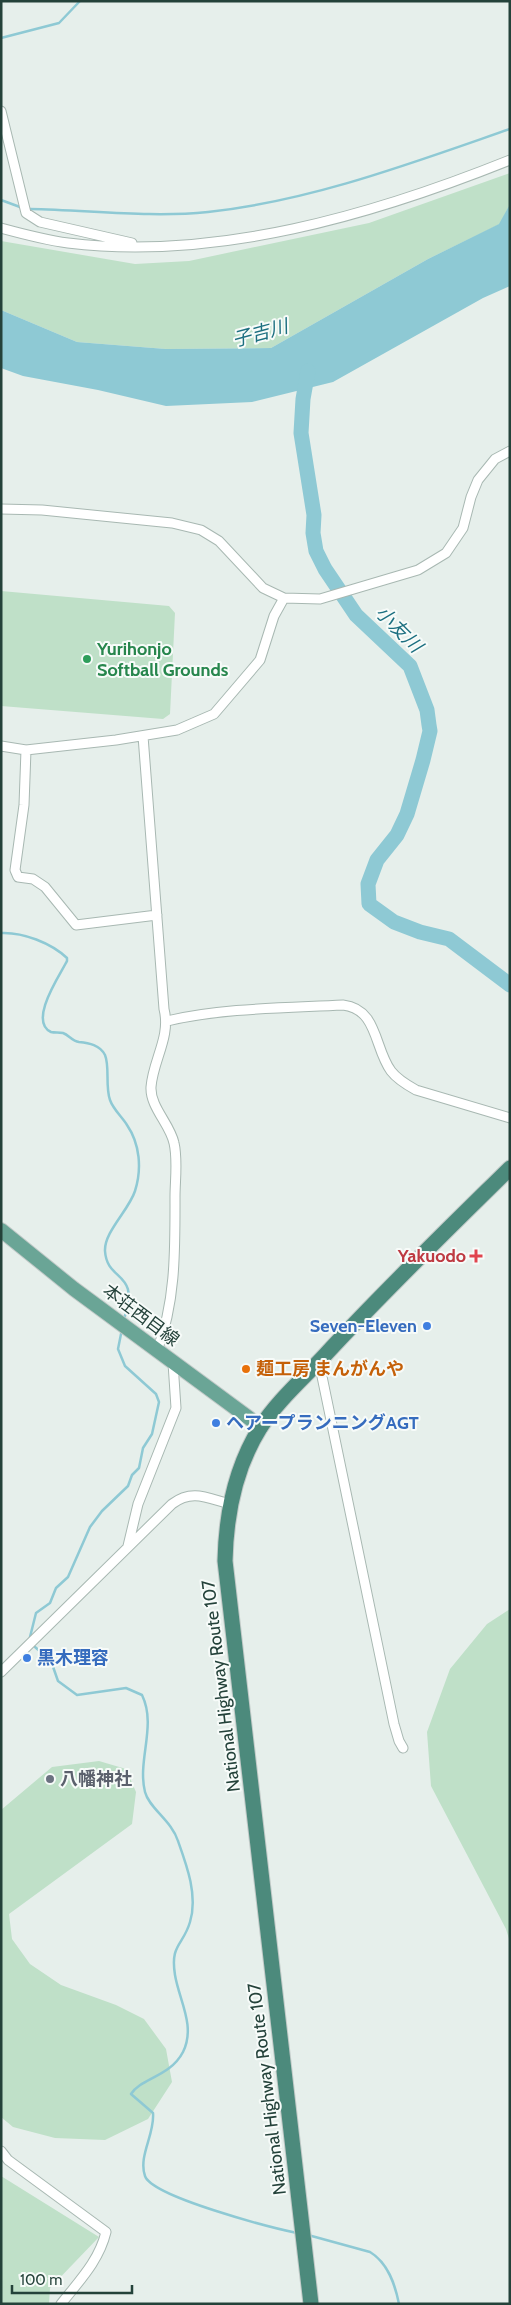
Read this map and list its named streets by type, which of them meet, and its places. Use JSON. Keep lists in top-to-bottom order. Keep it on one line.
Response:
{"streets":{"highway":["National Highway Route 107"],"main road":["本荘西目線"]},"crossings":[["本荘西目線","National Highway Route 107"]],"water":["子吉川","小友川"],"places":{"other":["Yurihonjo Softball Grounds","Seven-Eleven","麺工房 まんがんや","ヘアープランニングAGT","黒木理容","八幡神社"],"health":["Yakuodo"]},"scale_bar":"100 m"}
